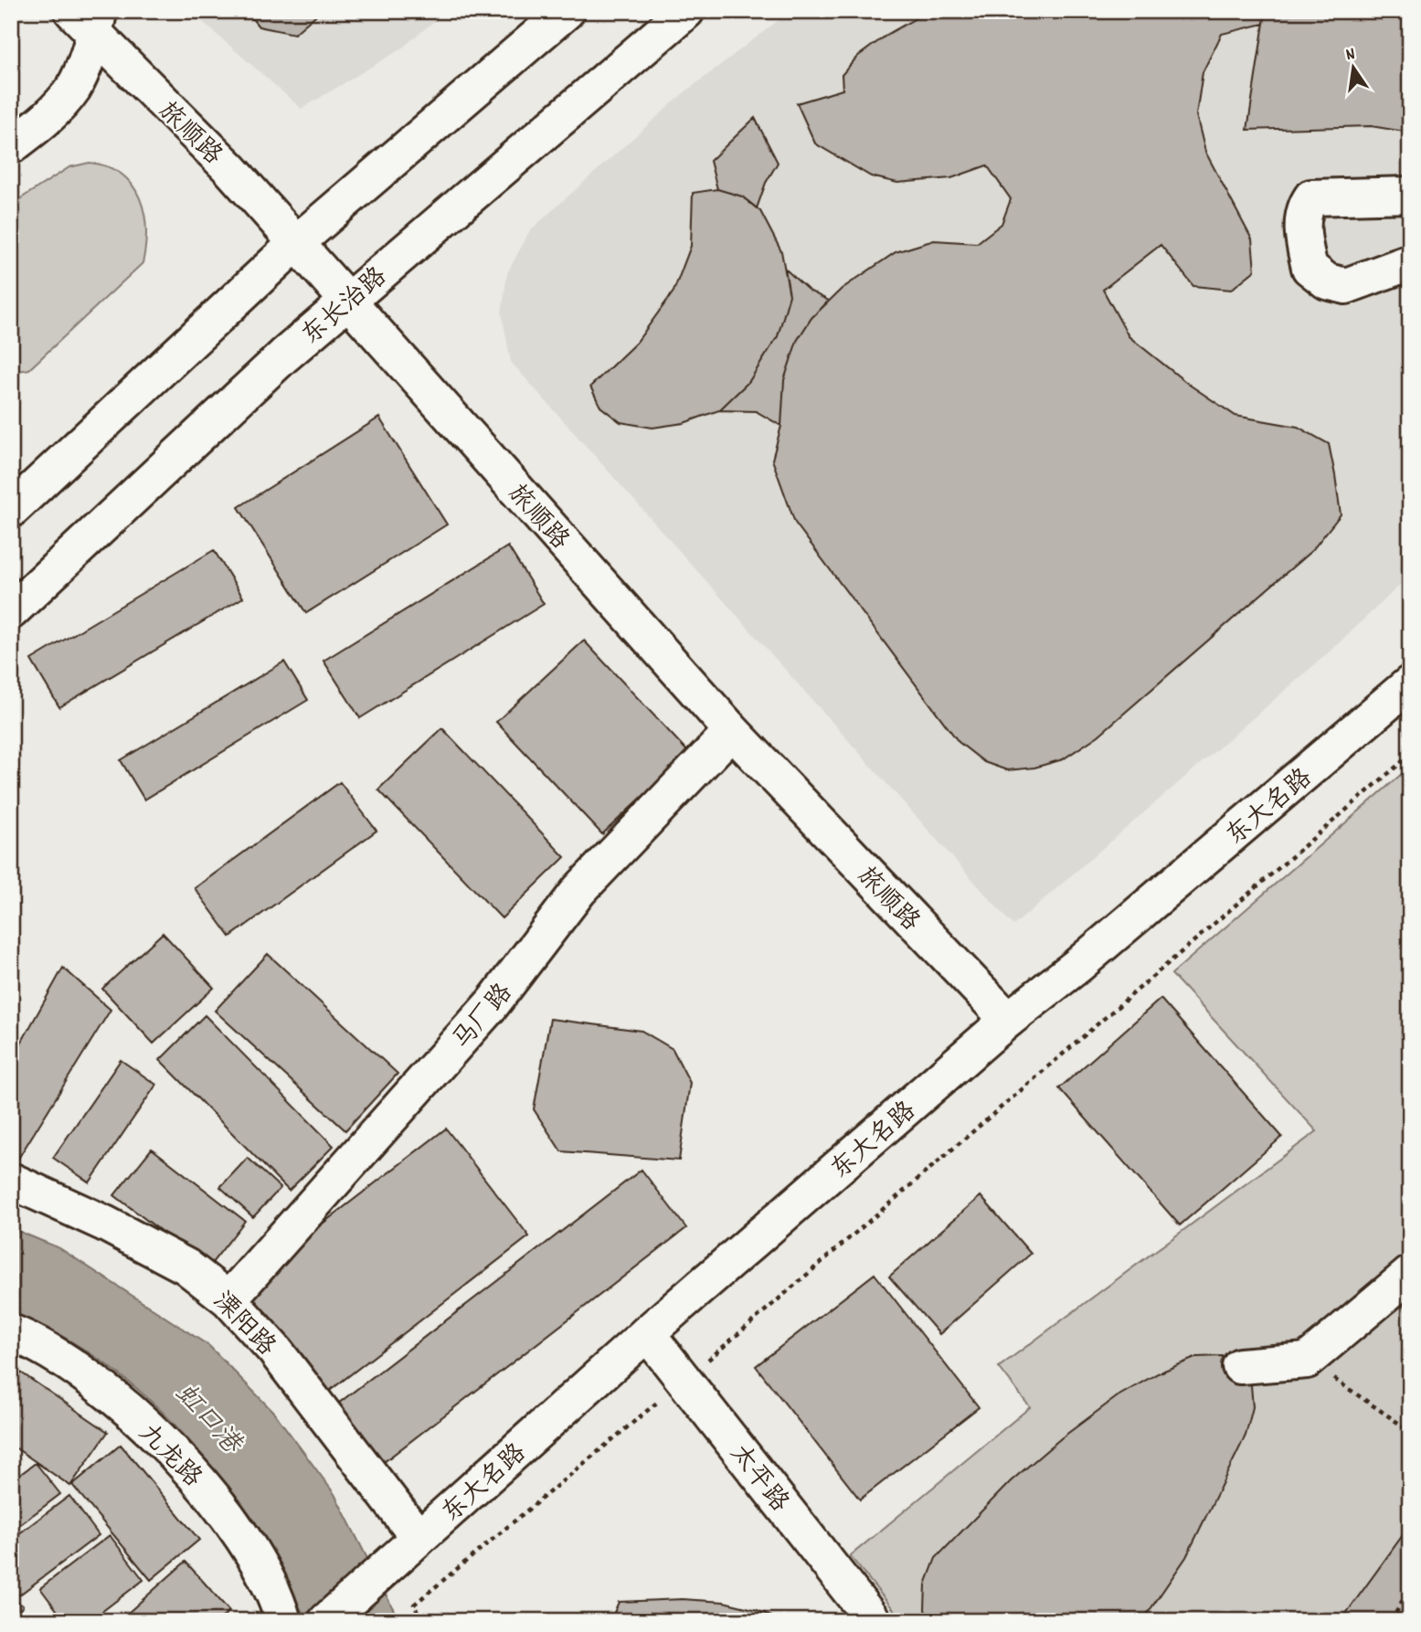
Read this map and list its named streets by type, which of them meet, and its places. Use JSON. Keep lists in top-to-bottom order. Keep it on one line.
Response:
{"streets":{"street":["旅顺路","东长治路","东大名路","马厂路","溧阳路","九龙路","太平路"]},"crossings":[["旅顺路","东长治路"],["旅顺路","东大名路"],["旅顺路","马厂路"],["东大名路","溧阳路"],["东大名路","太平路"],["马厂路","溧阳路"]],"water":["虹口港"],"north":"top"}
